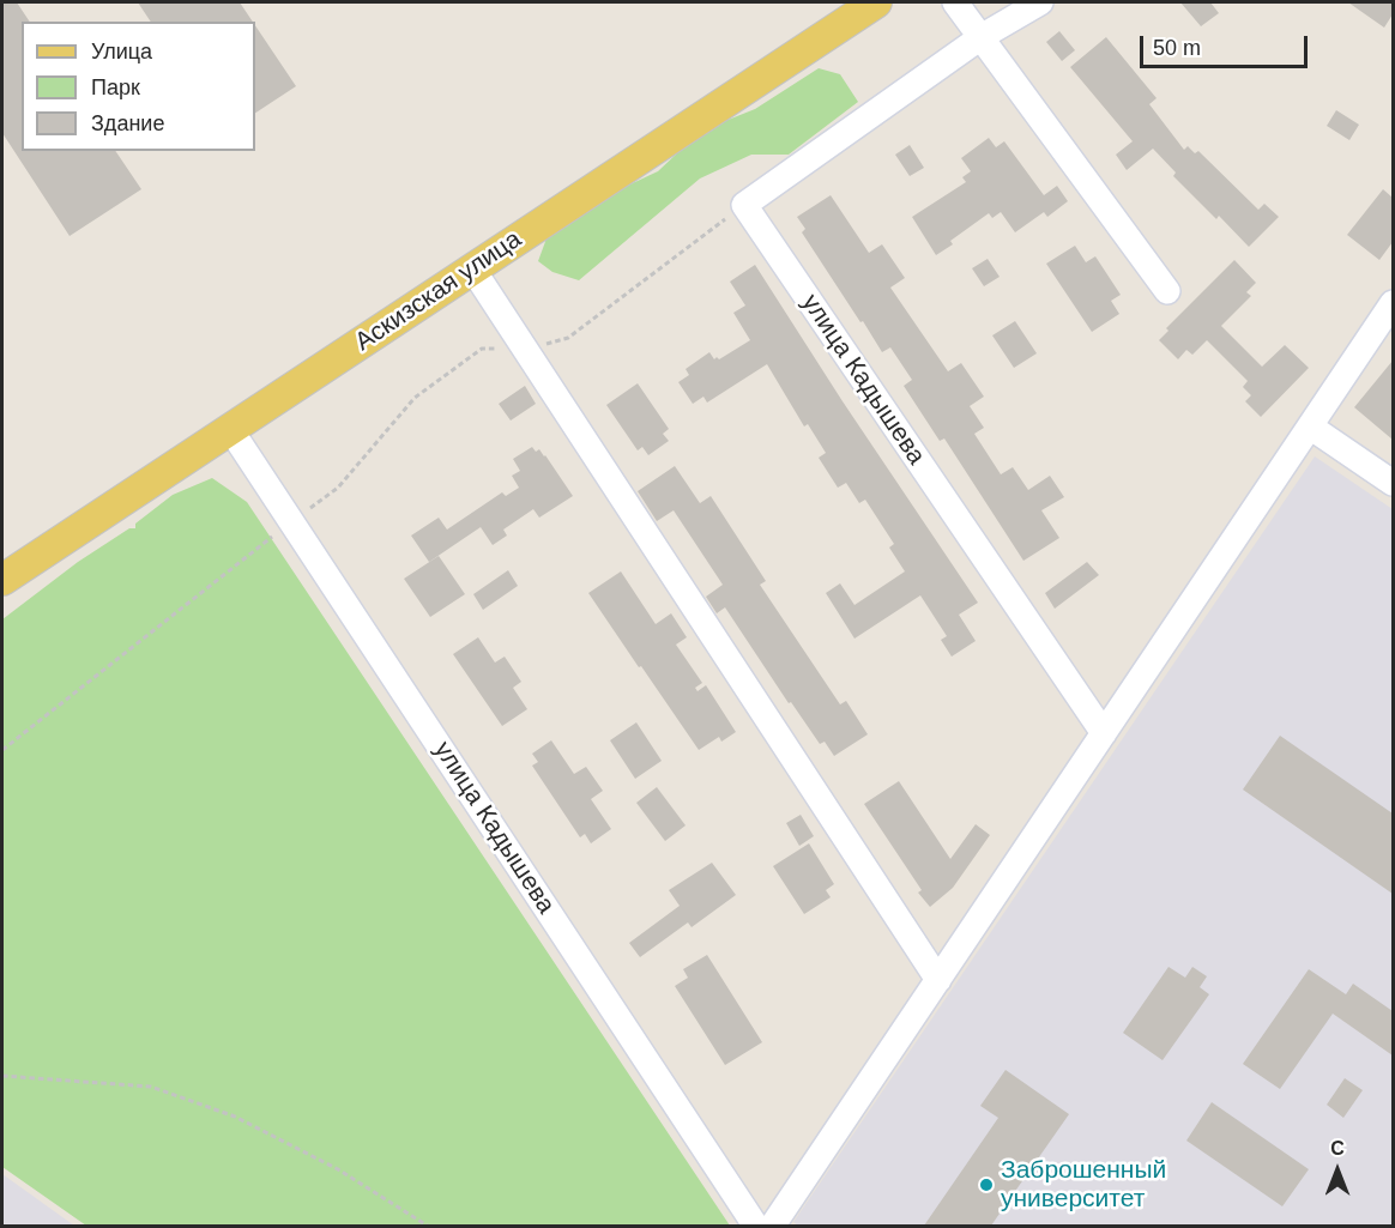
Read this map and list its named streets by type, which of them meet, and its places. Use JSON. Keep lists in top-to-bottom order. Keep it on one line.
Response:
{"streets":{"main road":["Аскизская улица"],"street":["улица Кадышева"]},"crossings":[["Аскизская улица","улица Кадышева"]],"places":["Заброшенный университет"],"legend":["Улица","Парк","Здание"],"scale_bar":"50 m","north":"top"}
